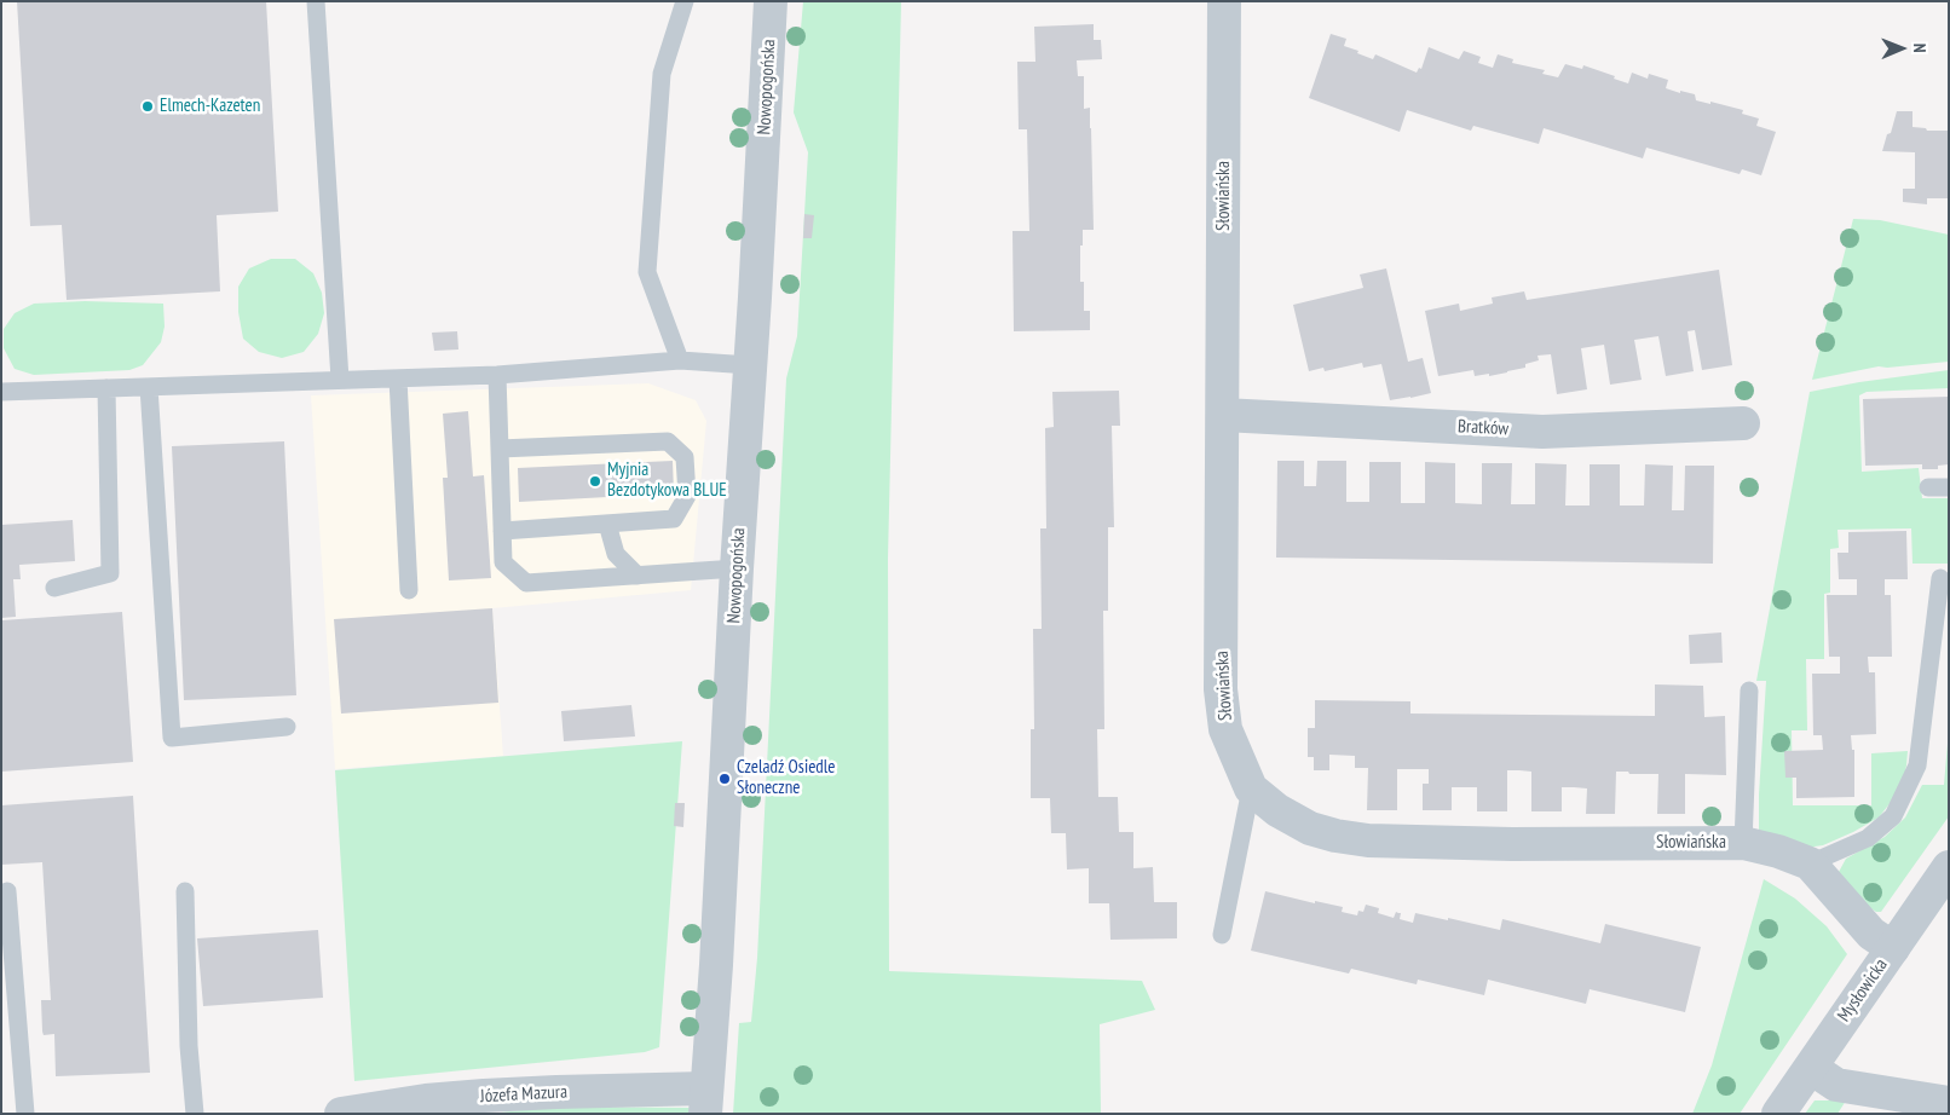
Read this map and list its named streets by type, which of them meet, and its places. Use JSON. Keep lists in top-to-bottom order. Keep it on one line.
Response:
{"streets":{"street":["Nowopogońska","Słowiańska","Bratków","Mysłowicka","Józefa Mazura"]},"crossings":[["Nowopogońska","Józefa Mazura"],["Słowiańska","Bratków"]],"places":["Elmech-Kazeten","Myjnia Bezdotykowa BLUE","Czeladź Osiedle Słoneczne"],"north":"right"}
